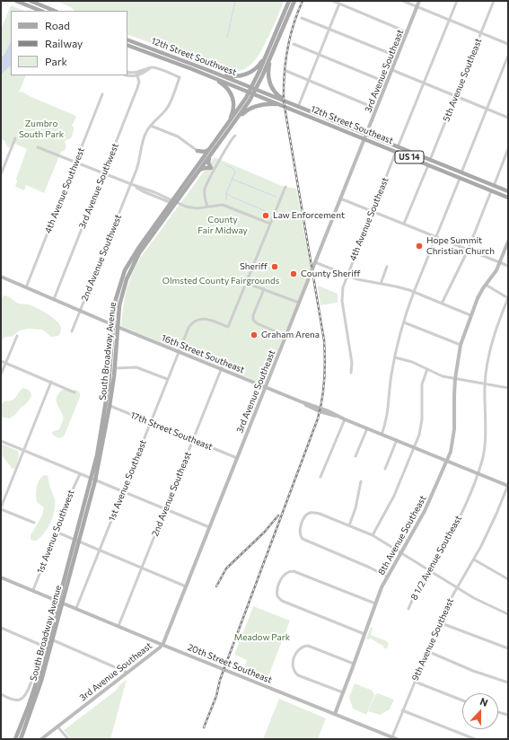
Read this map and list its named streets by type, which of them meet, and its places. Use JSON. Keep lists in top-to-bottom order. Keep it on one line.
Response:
{"streets":{"main road":["12th Street Southwest","12th Street Southeast","US 14","South Broadway Avenue"],"street":["3rd Avenue Southeast","5th Avenue Southeast","3rd Avenue Southwest","4th Avenue Southwest","4th Avenue Southeast","2nd Avenue Southwest","16th Street Southeast","17th Street Southeast","1st Avenue Southeast","2nd Avenue Southeast","1st Avenue Southwest","8th Avenue Southeast","8 1/2 Avenue Southeast","9th Avenue Southeast","20th Street Southeast"]},"crossings":[["12th Street Southwest","12th Street Southeast"],["12th Street Southwest","South Broadway Avenue"],["3rd Avenue Southeast","12th Street Southeast"],["3rd Avenue Southeast","16th Street Southeast"],["3rd Avenue Southeast","17th Street Southeast"],["3rd Avenue Southeast","20th Street Southeast"],["5th Avenue Southeast","12th Street Southeast"],["12th Street Southeast","4th Avenue Southeast"],["12th Street Southeast","South Broadway Avenue"],["3rd Avenue Southwest","2nd Avenue Southwest"],["3rd Avenue Southwest","16th Street Southeast"],["4th Avenue Southwest","16th Street Southeast"],["2nd Avenue Southwest","16th Street Southeast"],["South Broadway Avenue","16th Street Southeast"],["South Broadway Avenue","17th Street Southeast"],["South Broadway Avenue","20th Street Southeast"],["16th Street Southeast","1st Avenue Southeast"],["16th Street Southeast","2nd Avenue Southeast"],["16th Street Southeast","8th Avenue Southeast"],["16th Street Southeast","8 1/2 Avenue Southeast"],["16th Street Southeast","9th Avenue Southeast"],["17th Street Southeast","1st Avenue Southeast"],["17th Street Southeast","2nd Avenue Southeast"],["1st Avenue Southeast","20th Street Southeast"],["2nd Avenue Southeast","20th Street Southeast"],["1st Avenue Southwest","20th Street Southeast"],["8th Avenue Southeast","20th Street Southeast"],["9th Avenue Southeast","20th Street Southeast"]],"parks":["Zumbro South Park","County Fair Midway","Olmsted County Fairgrounds","Meadow Park"],"places":["Law Enforcement","Hope Summit Christian Church","Sheriff","County Sheriff","Graham Arena"],"legend":["Road","Railway","Park"],"north":"top"}
